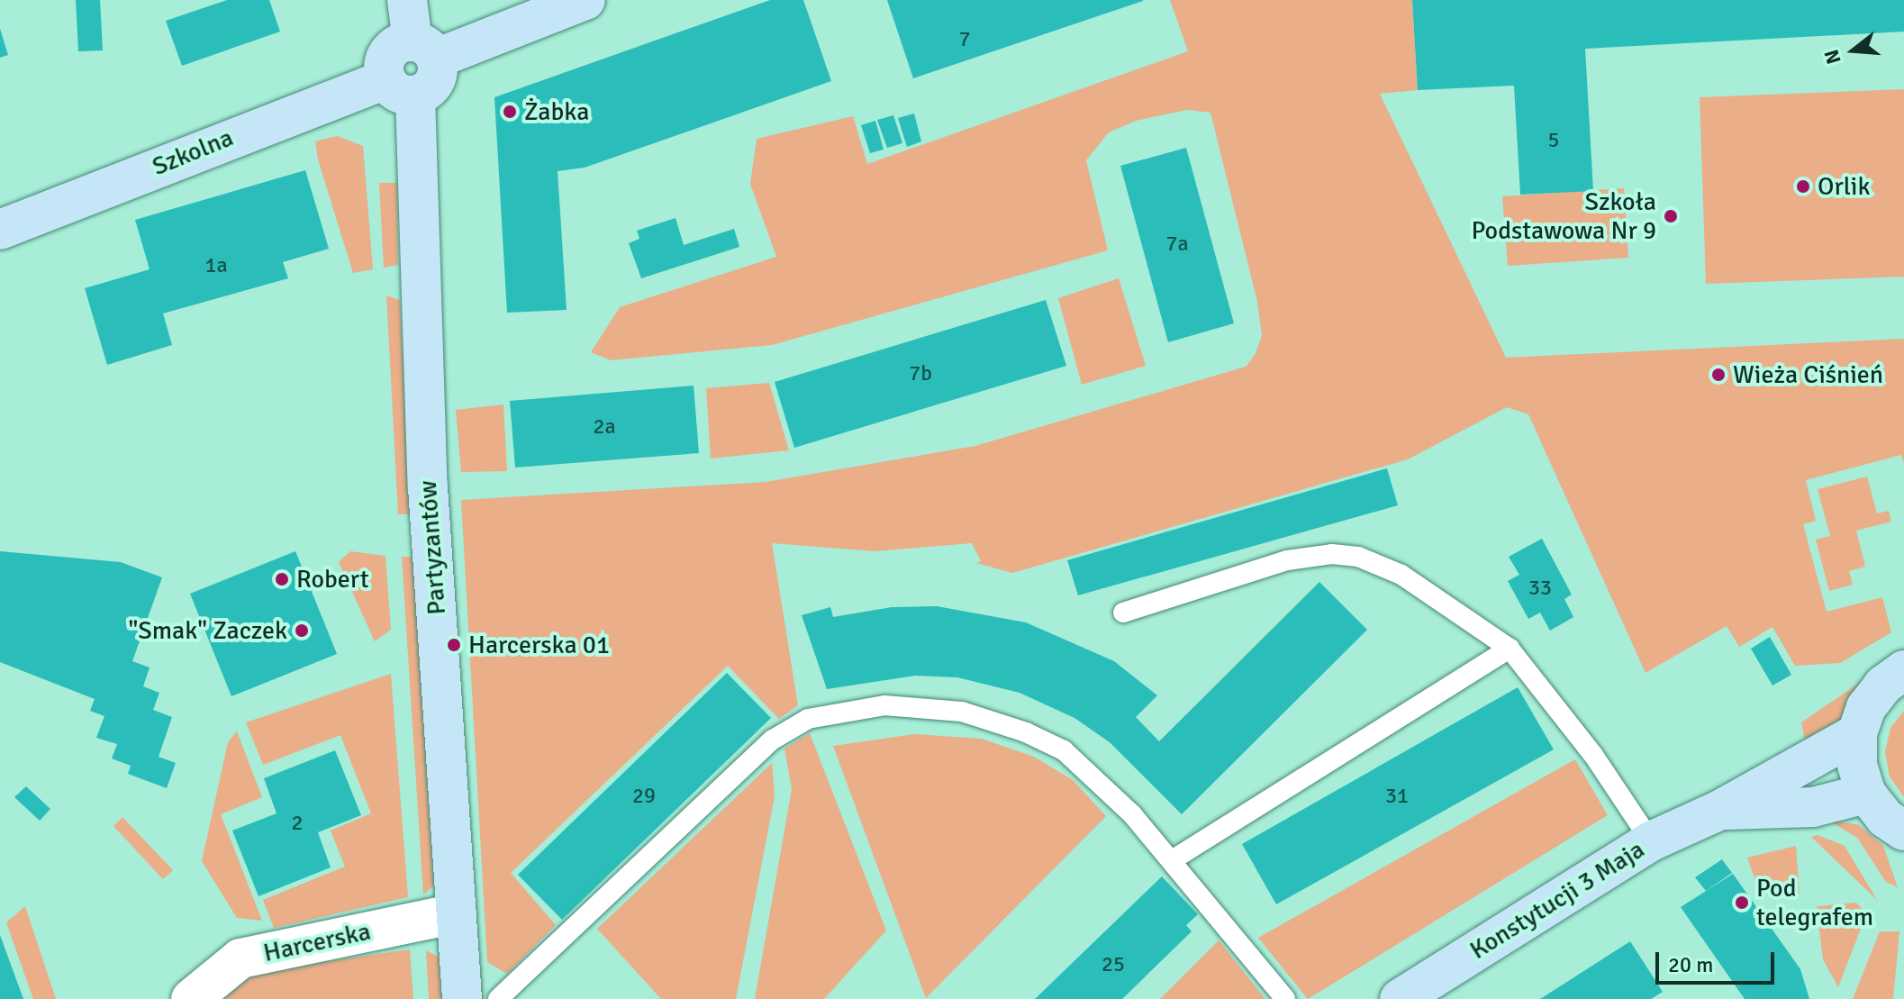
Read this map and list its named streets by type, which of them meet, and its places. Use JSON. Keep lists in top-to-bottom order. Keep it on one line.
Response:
{"streets":{"street":["Szkolna","Partyzantów","Konstytucji 3 Maja","Harcerska"]},"crossings":[["Szkolna","Partyzantów"],["Partyzantów","Harcerska"]],"places":["Żabka","Orlik","Szkoła Podstawowa Nr 9","Wieża Ciśnień","Robert","\"Smak\" Zaczek","Harcerska 01","Pod telegrafem"],"house_numbers":["7","5","7a","1a","7b","2a","33","29","31","2","25"],"scale_bar":"20 m","north":"left"}
